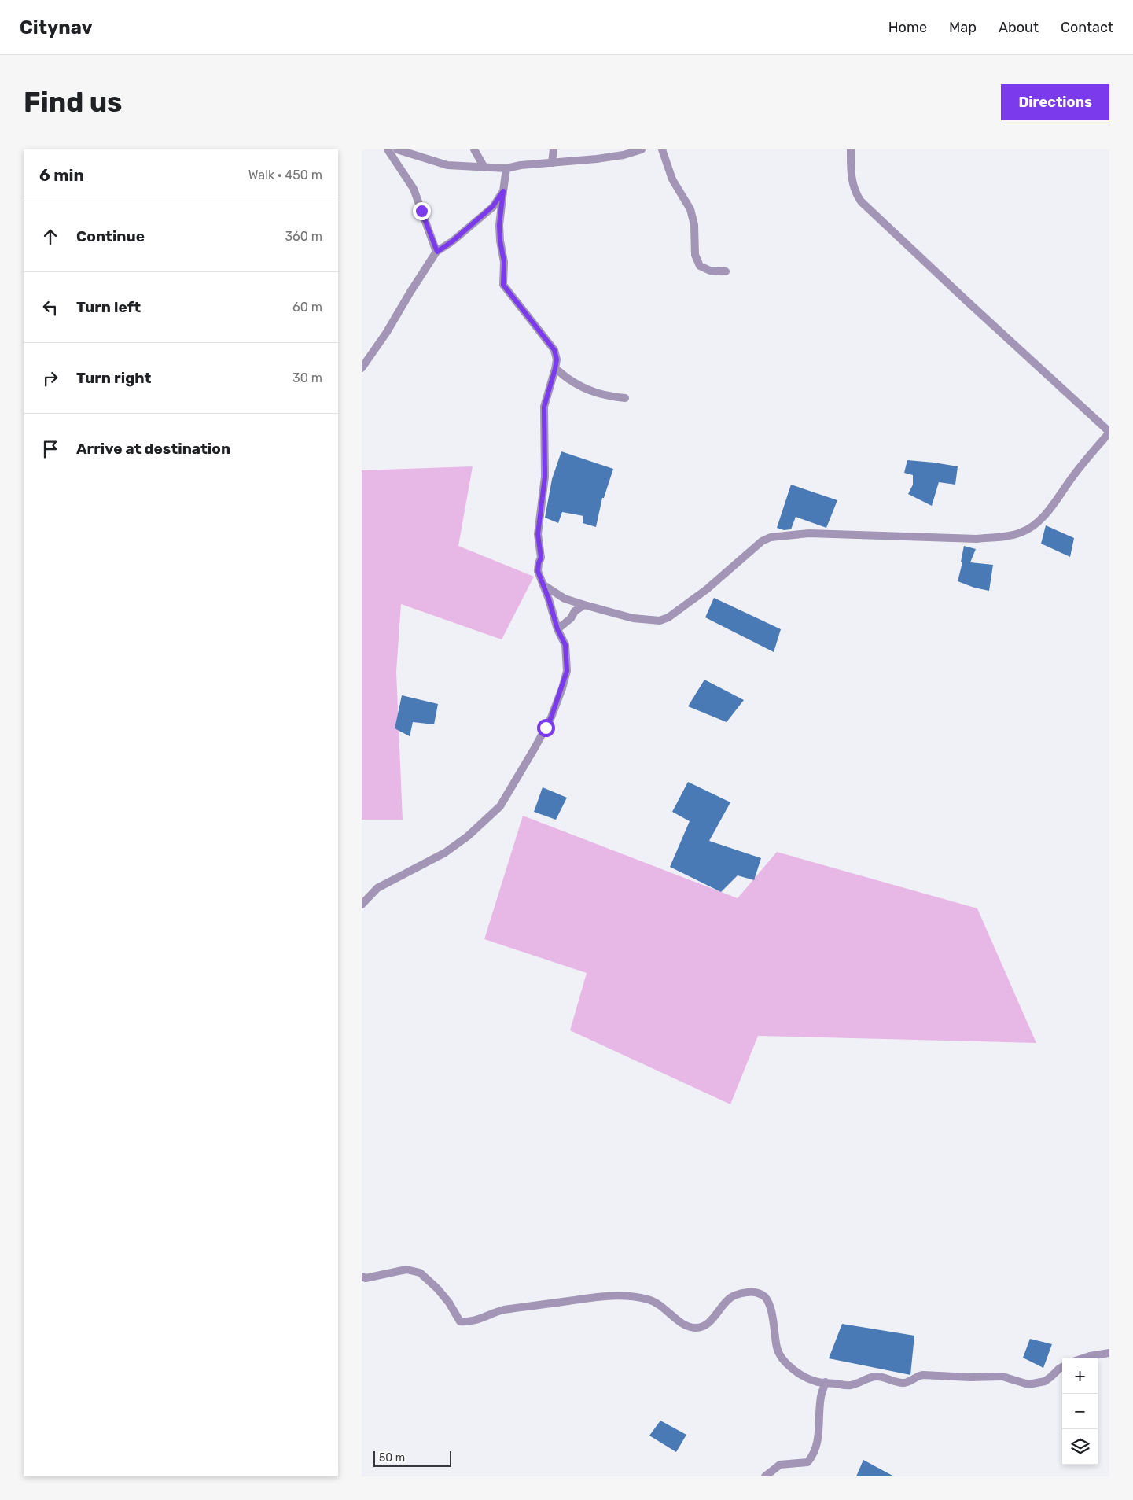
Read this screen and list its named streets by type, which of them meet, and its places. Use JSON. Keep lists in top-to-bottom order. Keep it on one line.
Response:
{"scale_bar":"50 m","page":{"header":"Citynav","nav":["Home","Map","About","Contact"],"buttons":"Directions","title":"Find us","heading":["6 min","Walk · 450 m"],"list":[["Continue","360 m"],["Turn left","60 m"],["Turn right","30 m"],"Arrive at destination"],"map_buttons":["+","−"],"scale":"50 m"}}
